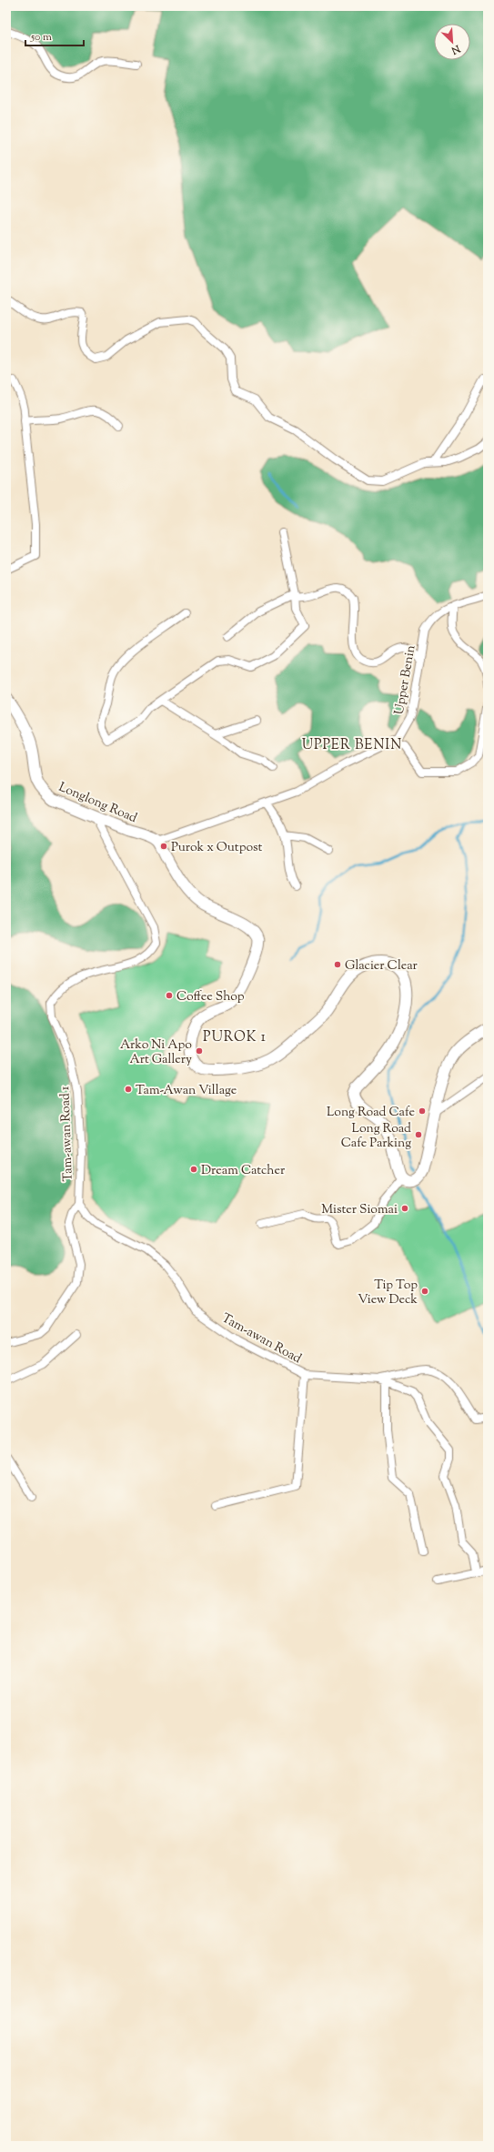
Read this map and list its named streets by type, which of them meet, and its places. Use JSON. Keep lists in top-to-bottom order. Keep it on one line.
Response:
{"streets":{"main road":["Longlong Road"],"street":["Upper Benin","Tam-awan Road 1","Tam-awan Road"]},"crossings":[["Upper Benin","Longlong Road"],["Longlong Road","Tam-awan Road 1"],["Tam-awan Road 1","Tam-awan Road"]],"districts":["UPPER BENIN","PUROK 1"],"places":["Purok x Outpost","Glacier Clear","Coffee Shop","Arko Ni Apo Art Gallery","Tam-Awan Village","Long Road Cafe","Long Road Cafe Parking","Dream Catcher","Mister Siomai","Tip Top View Deck"],"scale_bar":"50 m","north":"bottom right"}
